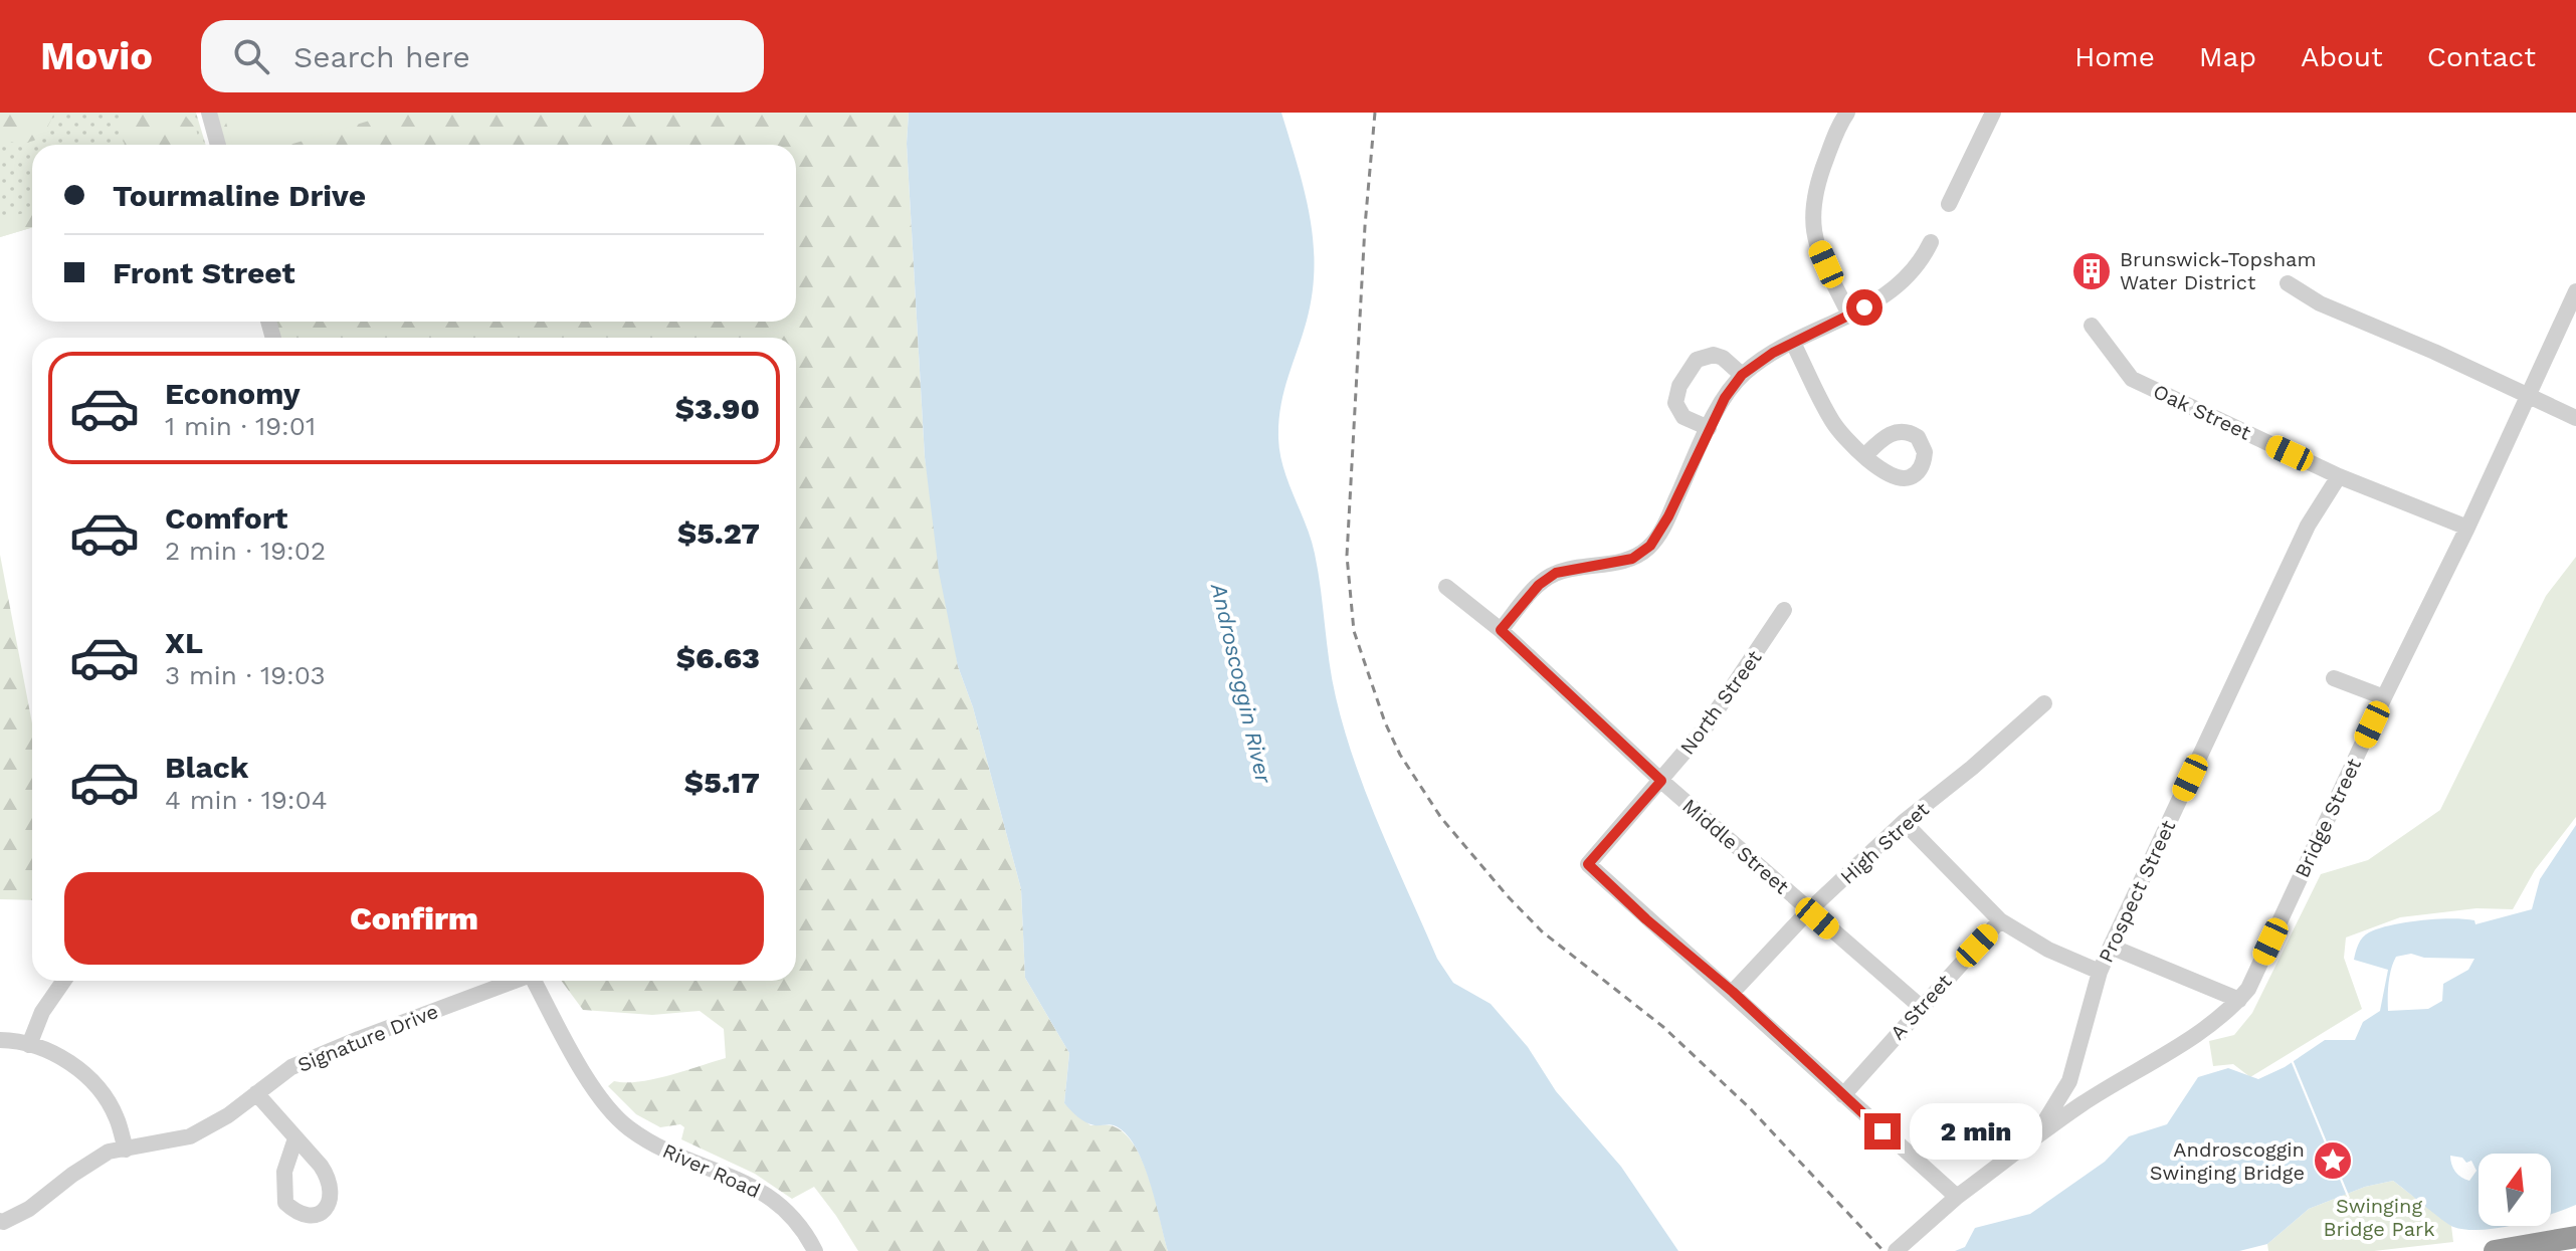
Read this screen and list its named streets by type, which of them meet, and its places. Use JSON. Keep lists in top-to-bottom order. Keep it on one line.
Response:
{"streets":{"street":["Oak Street","North Street","Bridge Street","High Street","Middle Street","Prospect Street","A Street","Signature Drive","River Road"]},"crossings":[["Oak Street","Bridge Street"],["Oak Street","Prospect Street"],["North Street","High Street"],["North Street","Middle Street"],["Bridge Street","Prospect Street"],["High Street","Middle Street"],["Middle Street","A Street"]],"water":["Androscoggin River"],"parks":["Swinging Bridge Park"],"places":{"building":["Brunswick-Topsham Water District"],"place":["Androscoggin Swinging Bridge"]},"north":"top","page":{"header":"Movio","search":"Search here","nav":["Home","Map","About","Contact"],"banner":["Tourmaline Drive","Front Street"],"list":[{"name":"Economy","note":"1 min · 19:01","value":"$3.90"},{"name":"Comfort","note":"2 min · 19:02","value":"$5.27"},{"name":"XL","note":"3 min · 19:03","value":"$6.63"},{"name":"Black","note":"4 min · 19:04","value":"$5.17"}],"buttons":"Confirm","bubble":"2 min"}}
